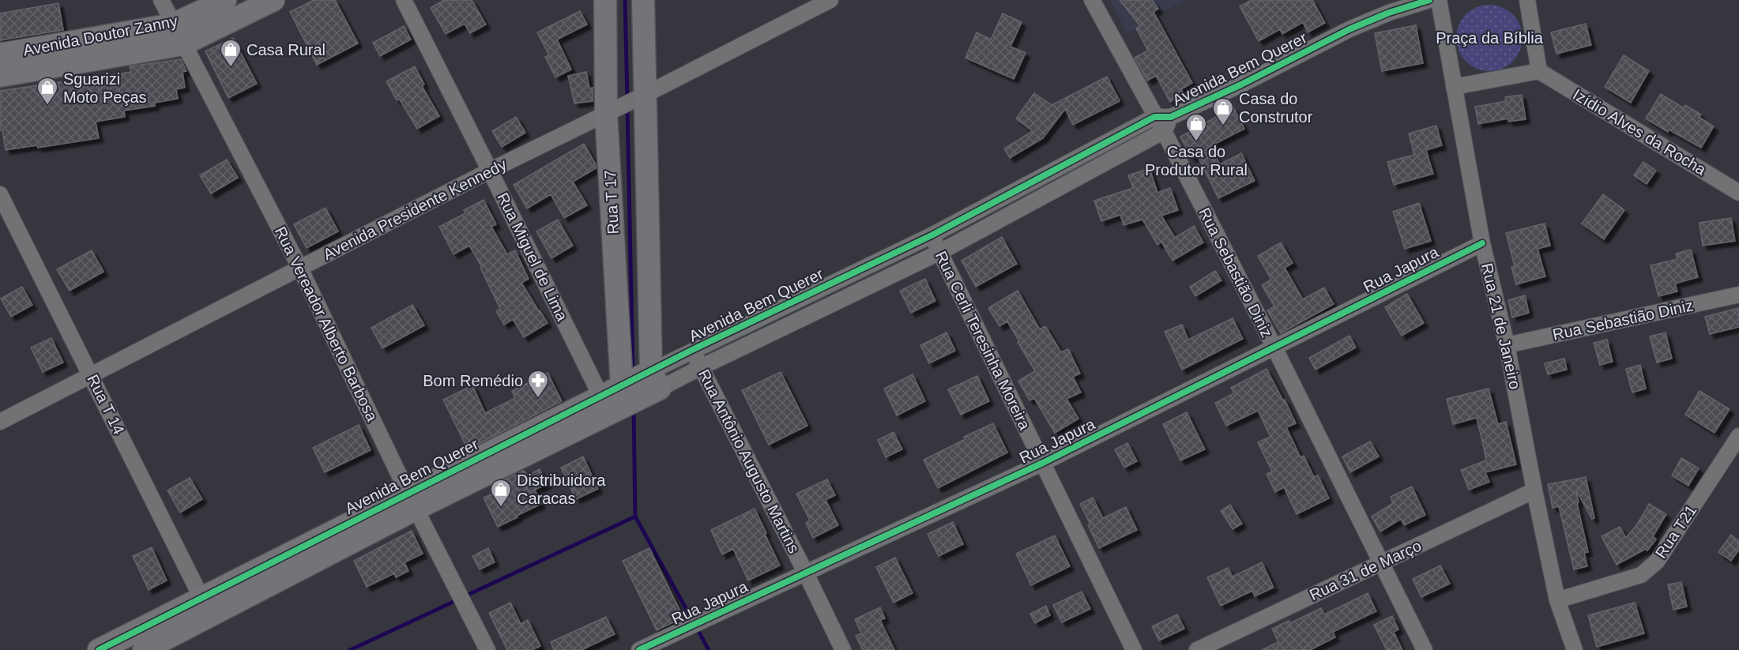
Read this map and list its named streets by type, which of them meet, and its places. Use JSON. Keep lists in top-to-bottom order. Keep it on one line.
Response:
{"streets":{"street":["Avenida Doutor Zanny","Avenida Bem Querer","Izídio Alves da Rocha","Rua T 17","Avenida Presidente Kennedy","Rua Miguel de Lima","Rua Japura","Rua Sebastião Diniz","Rua Vereador Alberto Barbosa","Rua 21 de Janeiro","Rua Cerli Teresinha Moreira","Rua T 14","Rua Antônio Augusto Martins","Rua T21","Rua 31 de Março"]},"crossings":[["Avenida Doutor Zanny","Rua Vereador Alberto Barbosa"],["Avenida Bem Querer","Rua T 17"],["Avenida Bem Querer","Rua Miguel de Lima"],["Avenida Bem Querer","Rua Sebastião Diniz"],["Avenida Bem Querer","Rua Vereador Alberto Barbosa"],["Avenida Bem Querer","Rua Cerli Teresinha Moreira"],["Avenida Bem Querer","Rua T 14"],["Avenida Bem Querer","Rua Antônio Augusto Martins"],["Rua T 17","Avenida Presidente Kennedy"],["Avenida Presidente Kennedy","Rua Miguel de Lima"],["Avenida Presidente Kennedy","Rua Vereador Alberto Barbosa"],["Avenida Presidente Kennedy","Rua T 14"],["Rua Japura","Rua Sebastião Diniz"],["Rua Japura","Rua 21 de Janeiro"],["Rua Japura","Rua Cerli Teresinha Moreira"],["Rua Japura","Rua Antônio Augusto Martins"],["Rua Sebastião Diniz","Rua 21 de Janeiro"],["Rua Sebastião Diniz","Rua 31 de Março"],["Rua 21 de Janeiro","Rua T21"],["Rua 21 de Janeiro","Rua 31 de Março"]],"parks":["Praça da Bíblia"],"places":{"shop":["Casa Rural","Sguarizi Moto Peças","Casa do Construtor","Casa do Produtor Rural","Distribuidora Caracas"],"pharmacy":["Bom Remédio"]}}
